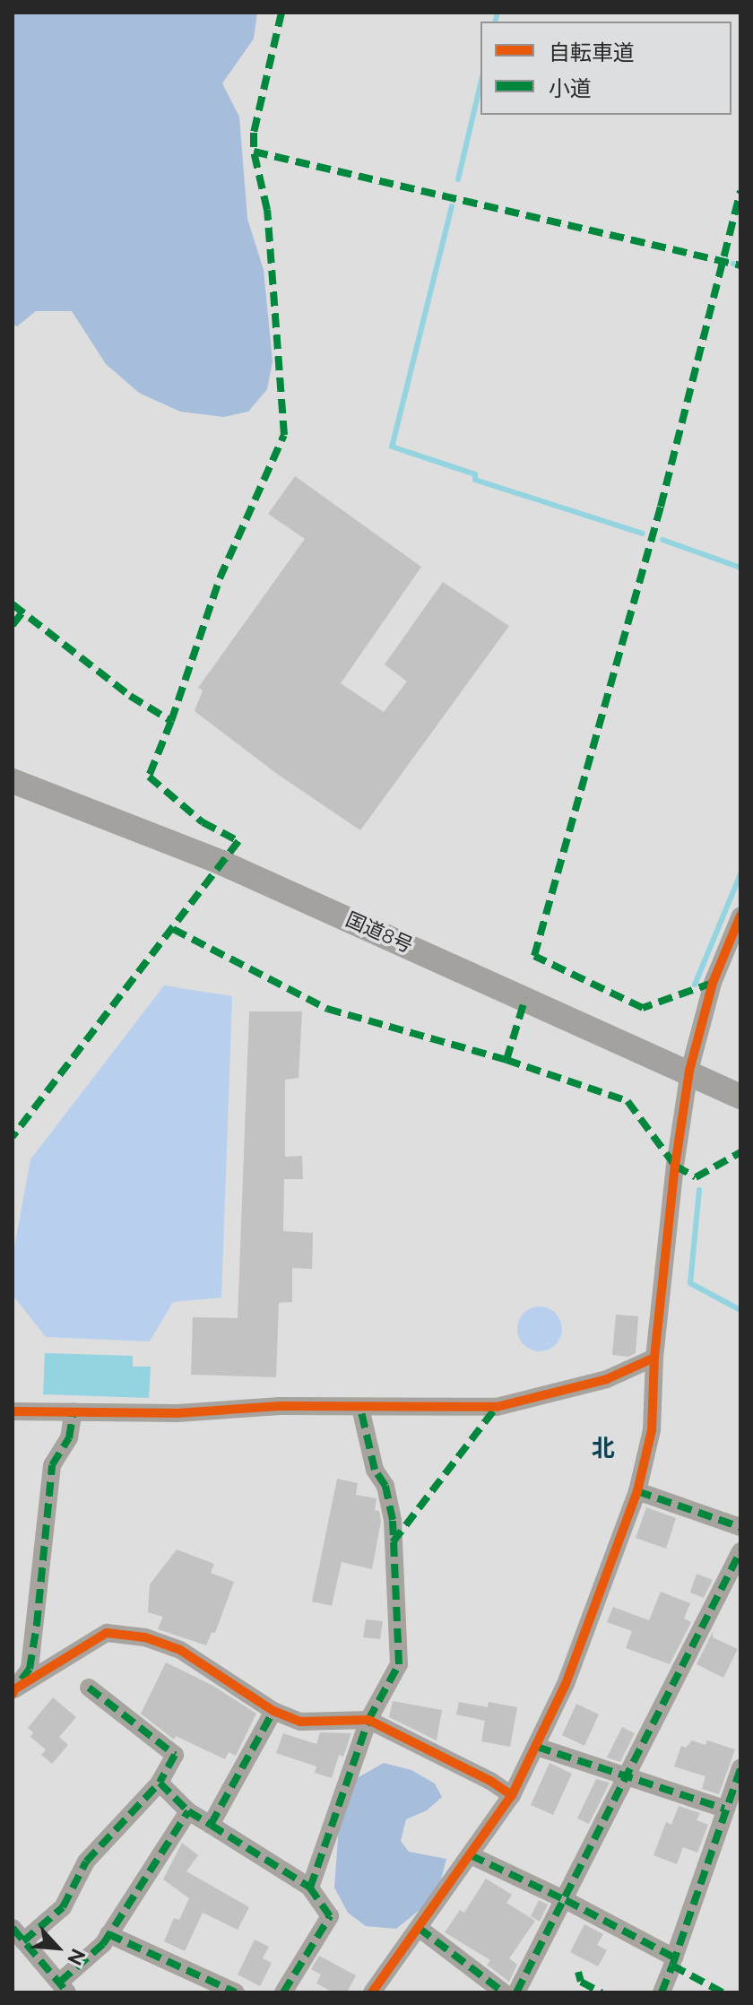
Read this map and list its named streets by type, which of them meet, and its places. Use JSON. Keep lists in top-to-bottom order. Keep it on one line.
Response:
{"streets":{"highway":["国道8号"]},"districts":["北"],"legend":["自転車道","小道"],"north":"bottom right"}
